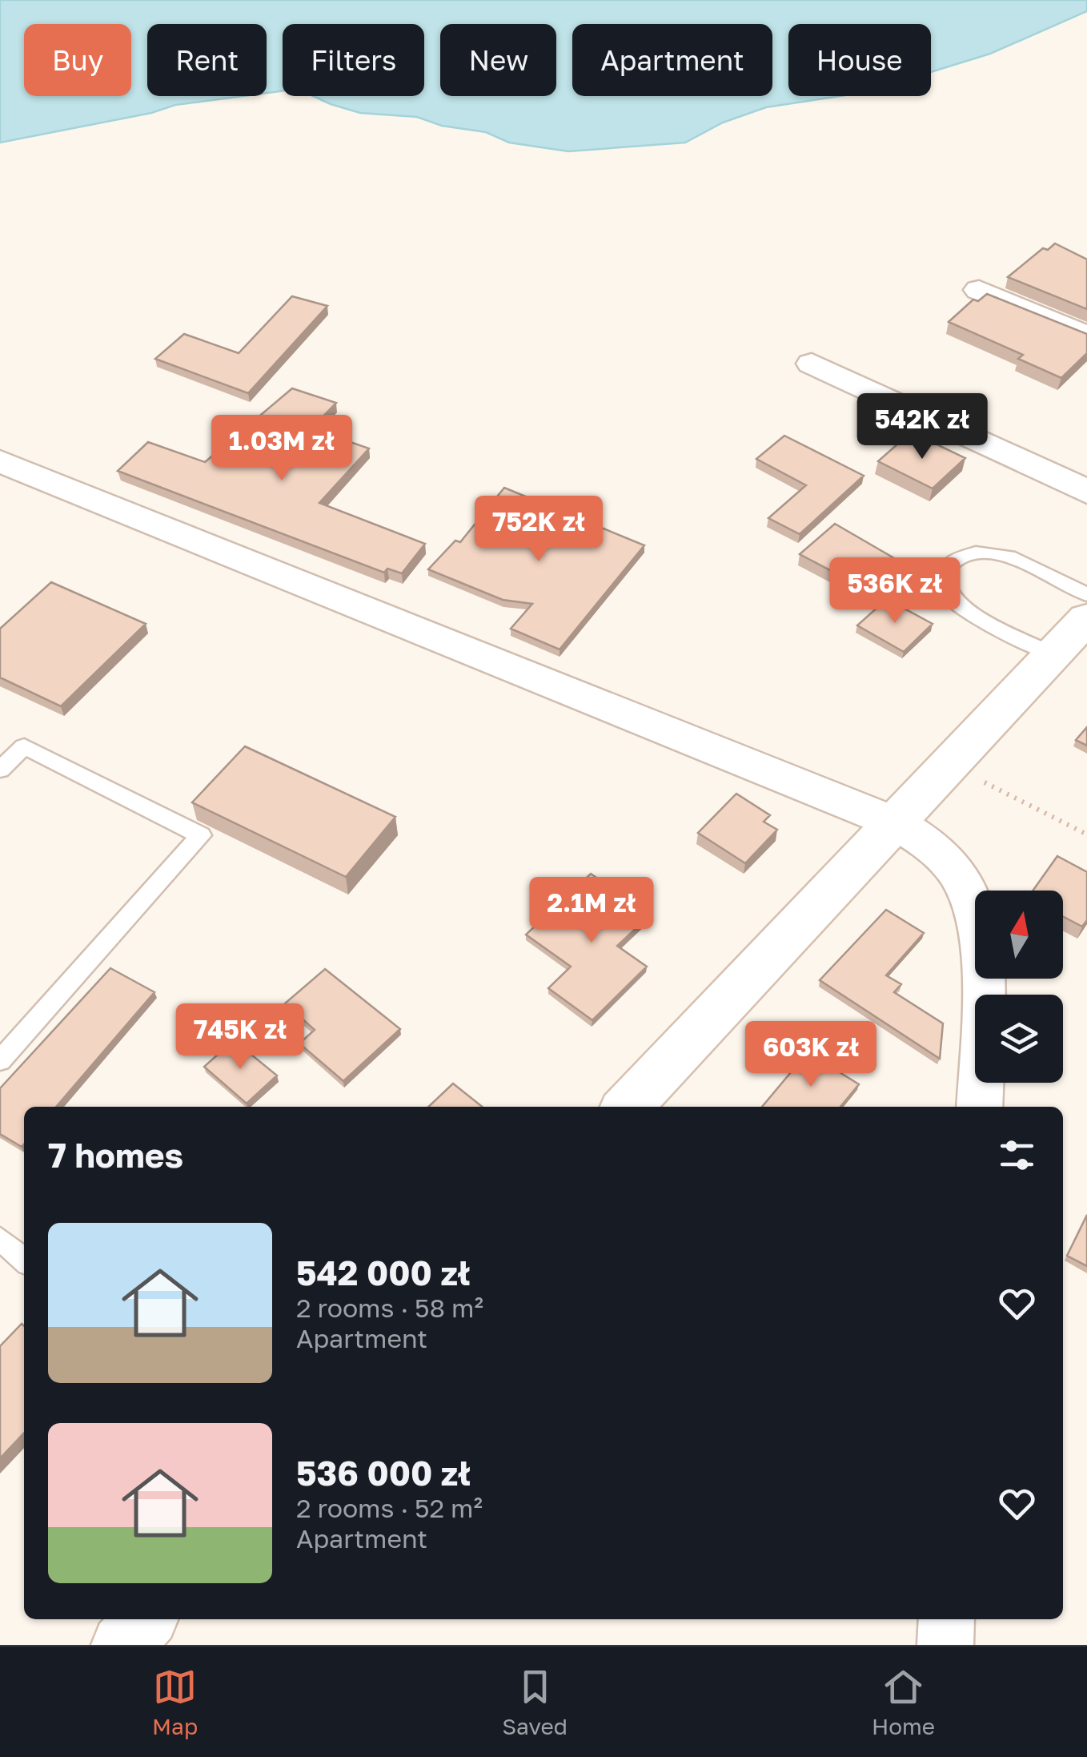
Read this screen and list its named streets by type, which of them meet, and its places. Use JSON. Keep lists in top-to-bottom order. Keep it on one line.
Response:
{"north":"top","page":{"chip":["Buy","Rent","Filters","New","Apartment","House"],"price":["542K zł","1.03M zł","752K zł","536K zł","2.1M zł","745K zł","603K zł"],"heading":"7 homes","list":[{"name":"542 000 zł","note":"2 rooms · 58 m² · Apartment"},{"name":"536 000 zł","note":"2 rooms · 52 m² · Apartment"}],"tabs":["Map","Saved","Home"]}}
